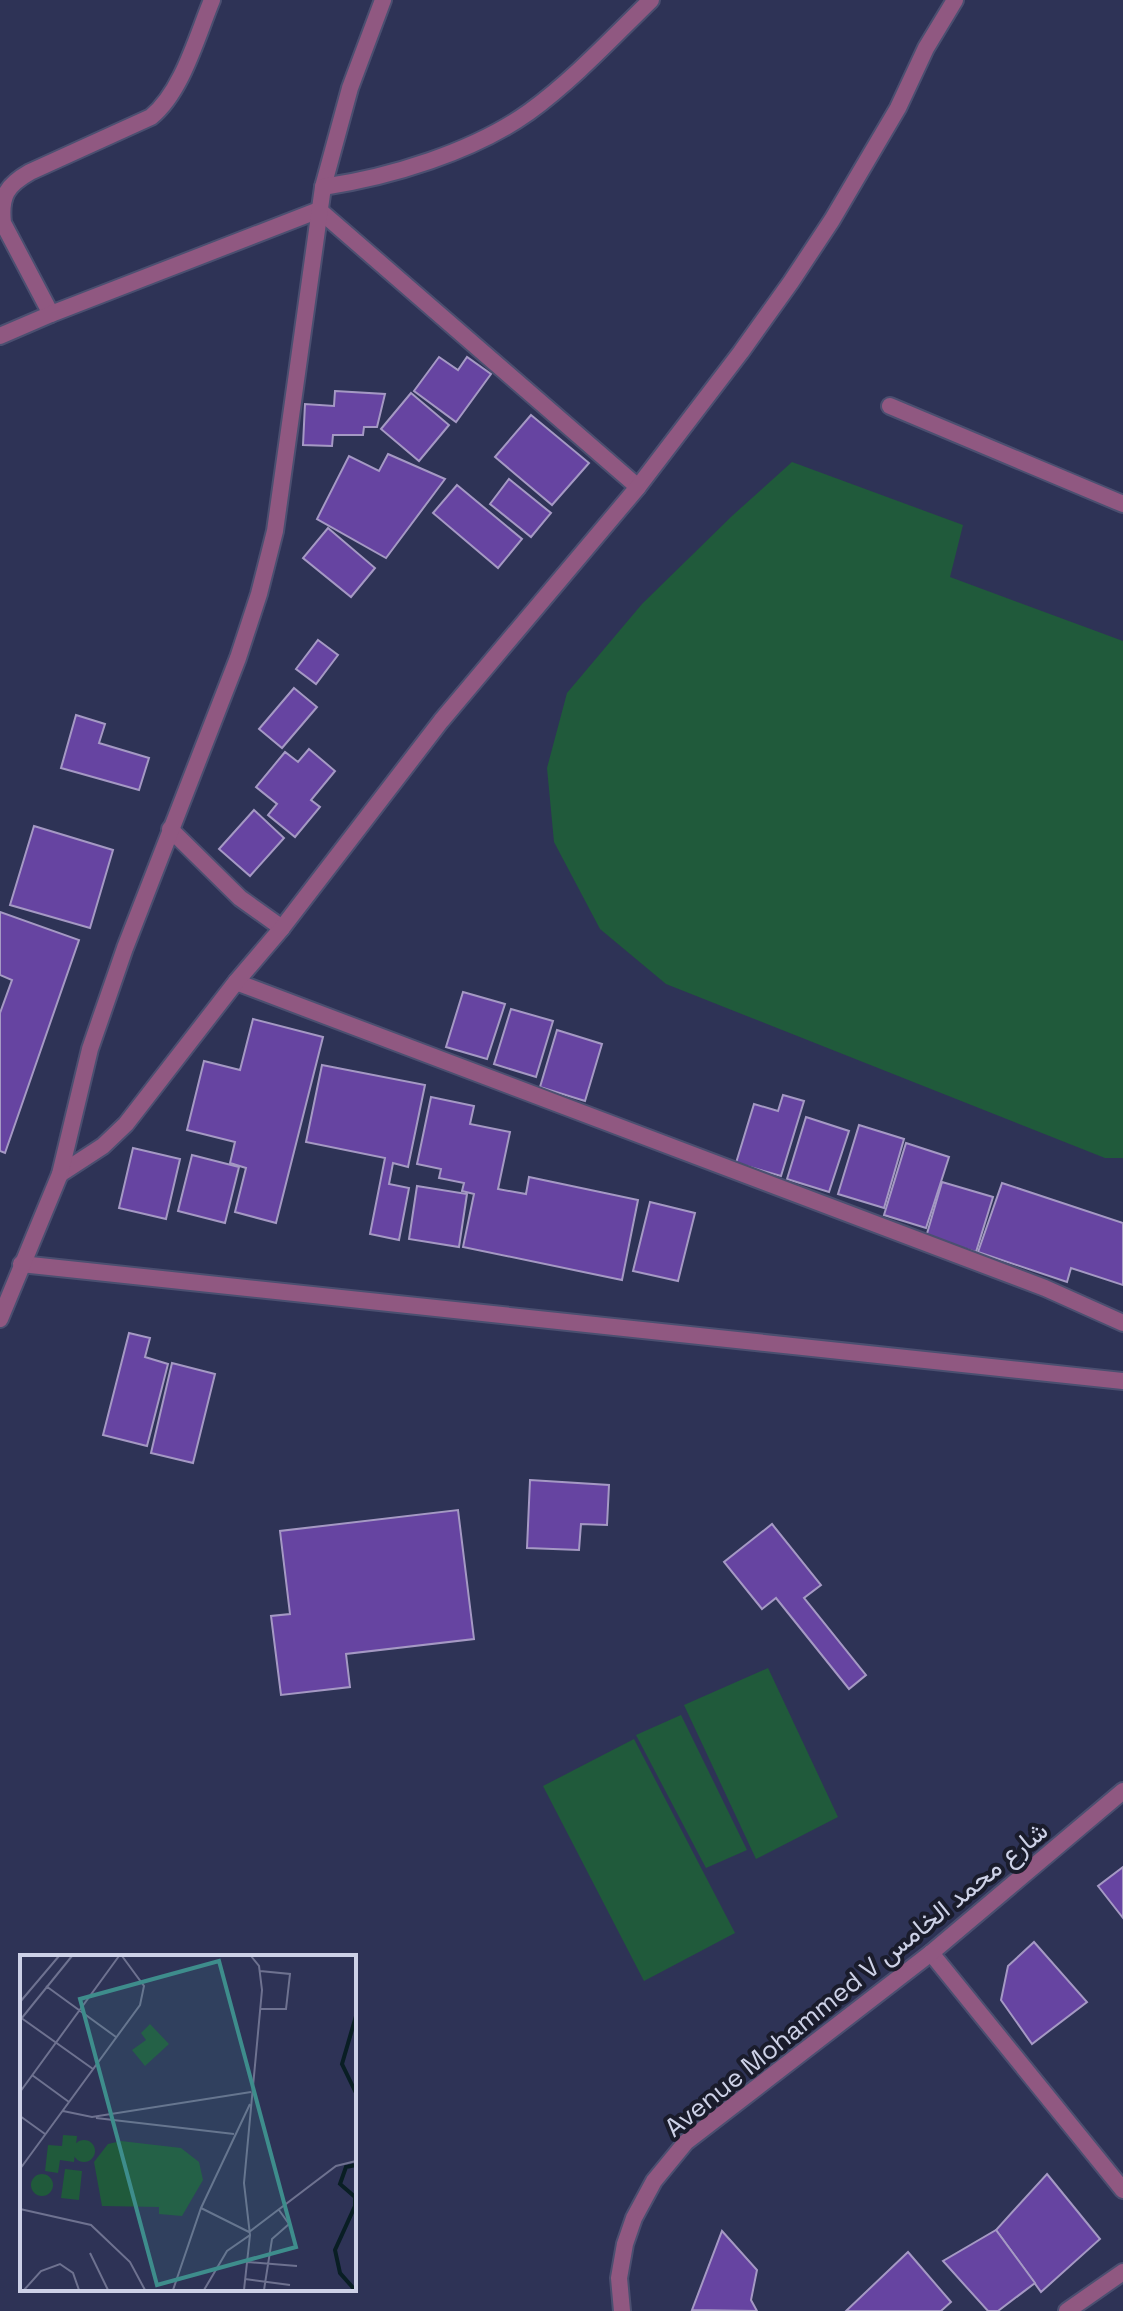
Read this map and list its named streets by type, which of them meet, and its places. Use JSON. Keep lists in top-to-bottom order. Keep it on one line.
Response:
{"streets":{"street":["Avenue Mohammed V شارع محمد الخامس"]}}
